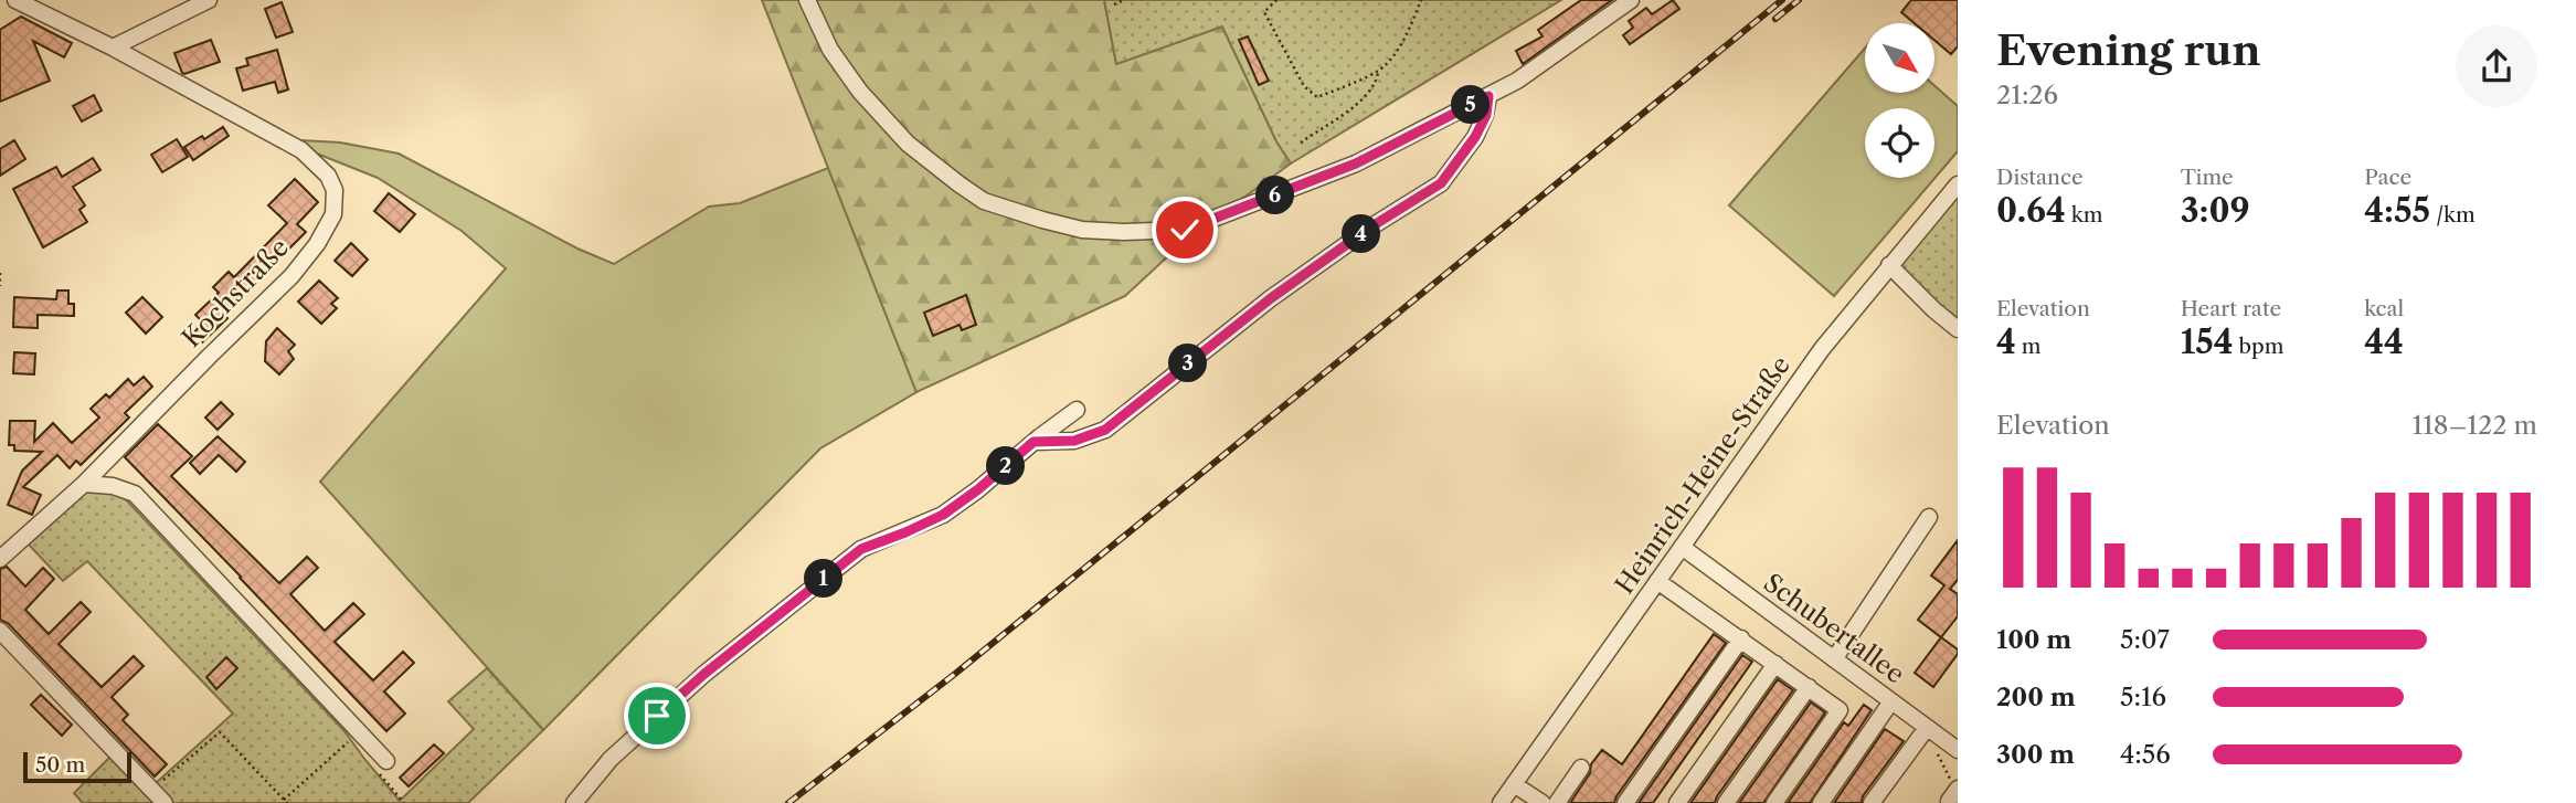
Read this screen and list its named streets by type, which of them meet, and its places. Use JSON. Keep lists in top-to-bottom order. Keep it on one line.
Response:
{"streets":{"street":["Kochstraße","Heinrich-Heine-Straße","Schubertallee"]},"crossings":[["Heinrich-Heine-Straße","Schubertallee"]],"scale_bar":"50 m","north":"bottom right","page":{"heading":["Evening run","21:26"],"pins":["5","6","4","3","2","1"],"stats":[["Distance","0.64 km"],["Time","3:09"],["Pace","4:55 /km"],["Elevation","4 m"],["Heart rate","154 bpm"],["kcal","44"]],"chart":["Elevation","118–122 m"],"list":[{"name":"100 m","note":"5:07"},{"name":"200 m","note":"5:16"},{"name":"300 m","note":"4:56"}],"scale":"50 m"}}
